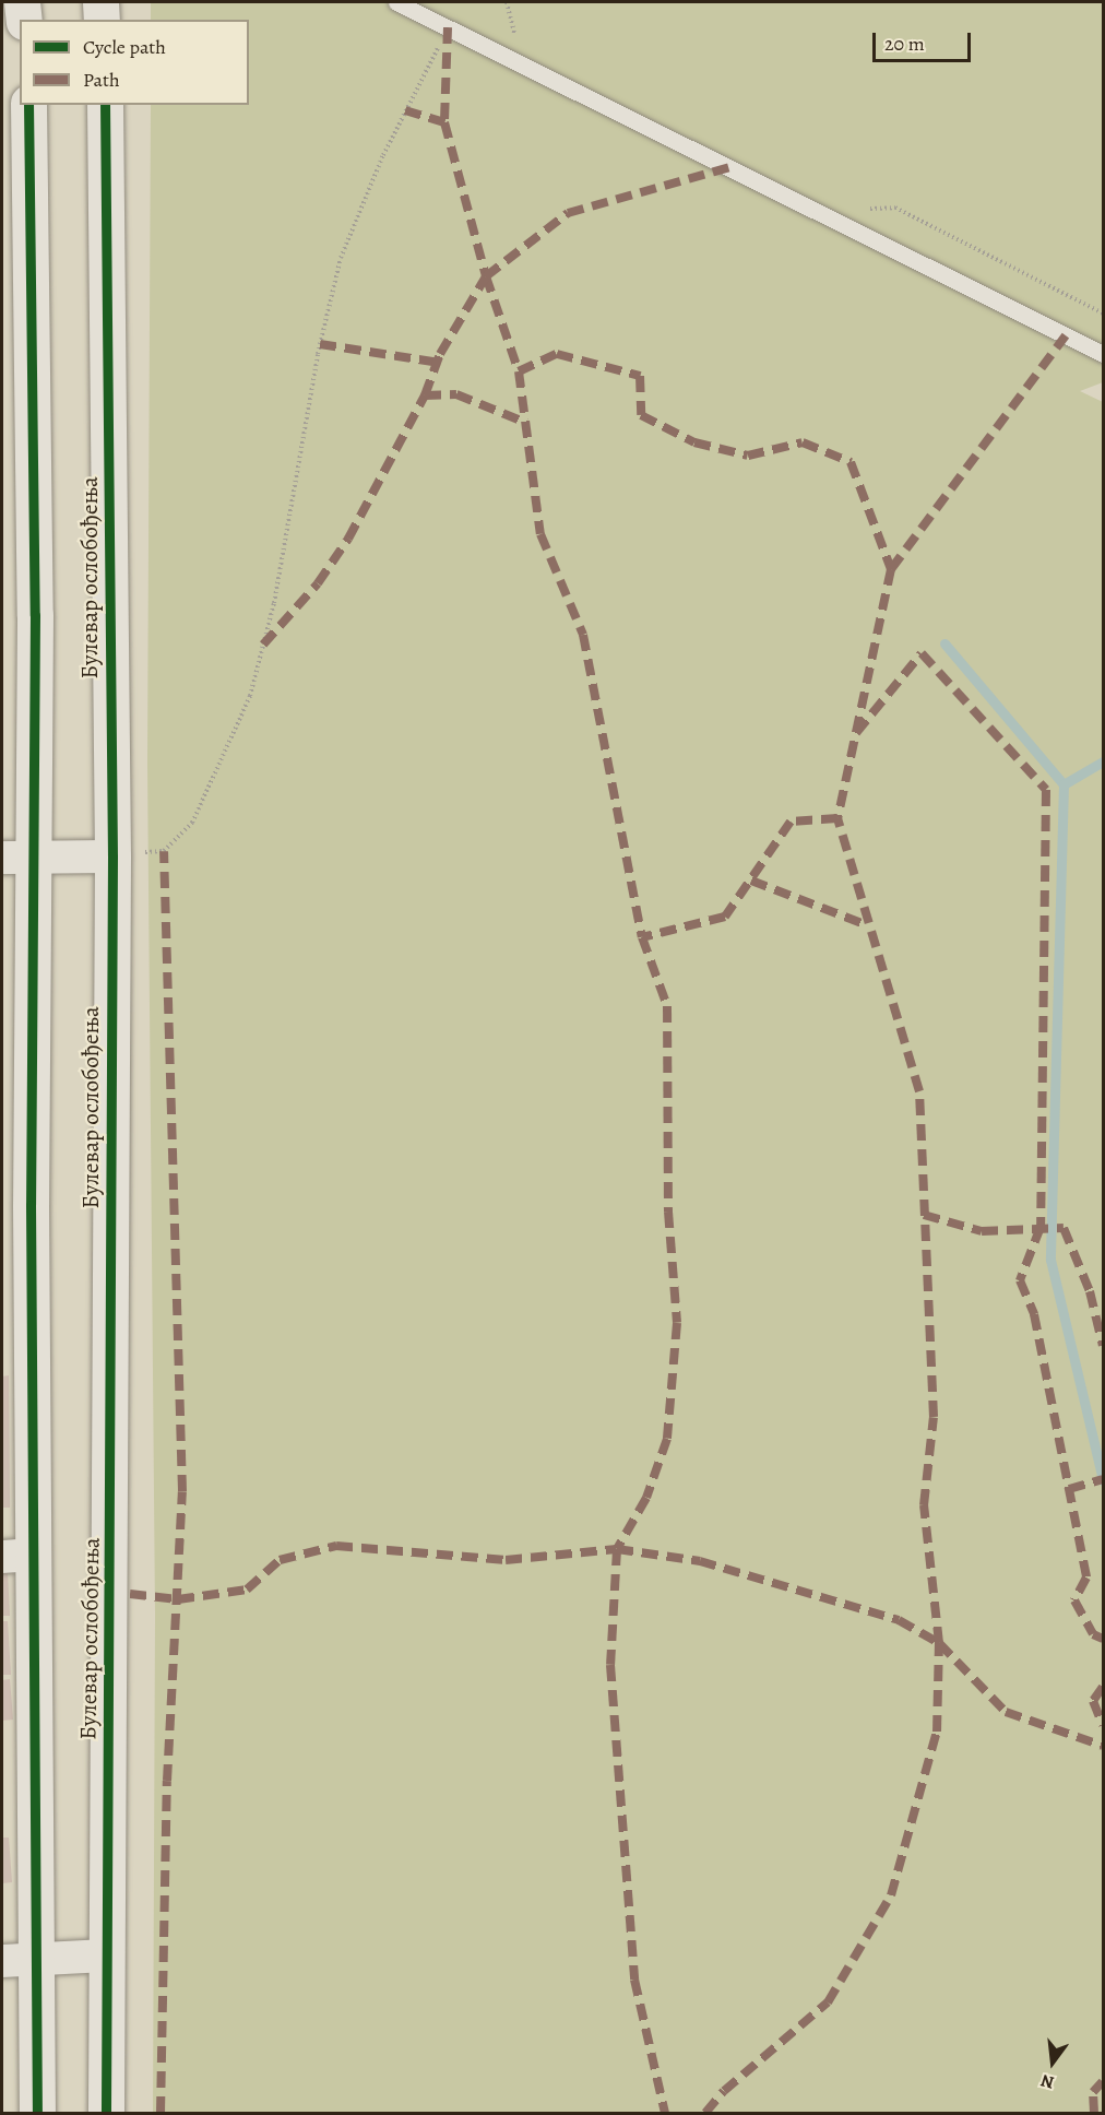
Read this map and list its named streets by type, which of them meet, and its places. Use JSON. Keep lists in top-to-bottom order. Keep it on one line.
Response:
{"streets":{"main road":["Булевар ослобођења"]},"legend":["Cycle path","Path"],"scale_bar":"20 m","north":"bottom"}
